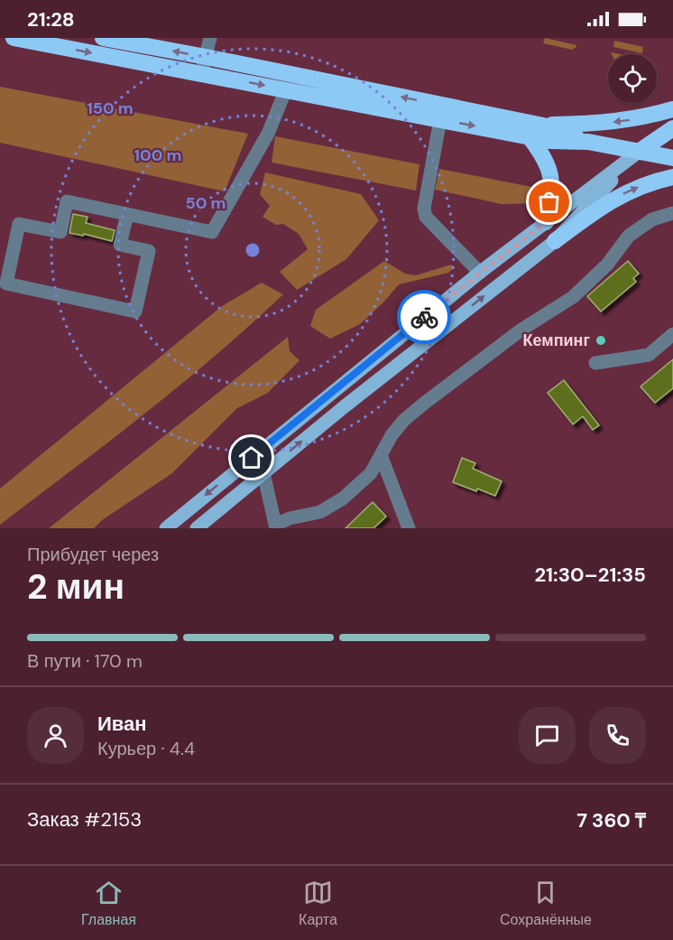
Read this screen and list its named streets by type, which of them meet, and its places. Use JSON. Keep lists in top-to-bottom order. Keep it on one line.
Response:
{"places":["Кемпинг"],"page":{"status":"21:28","heading":["2 мин","Прибудет через","21:30–21:35"],"panel":["Иван","Курьер · 4.4","Заказ #2153","7 360 ₸"],"bar":"В пути · 170 m","tabs":["Главная","Карта","Сохранённые"]},"rings":["150 m","100 m","50 m"]}
